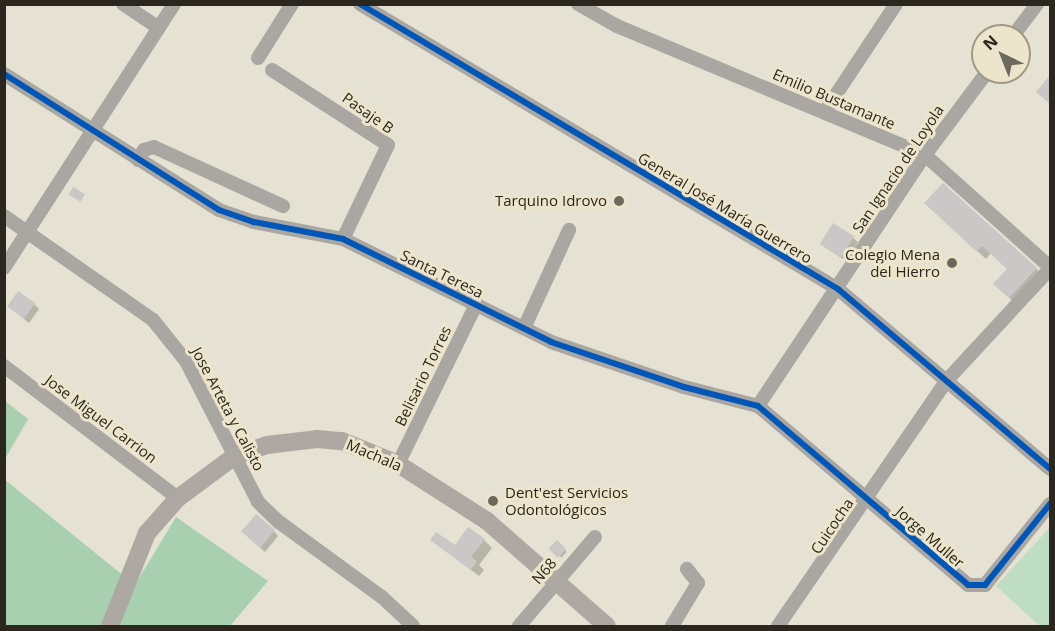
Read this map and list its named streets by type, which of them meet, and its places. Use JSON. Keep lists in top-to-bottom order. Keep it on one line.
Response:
{"streets":{"main road":["Machala"],"street":["Emilio Bustamante","Pasaje B","San Ignacio de Loyola","General José María Guerrero","Santa Teresa","Belisario Torres","Jose Arteta y Calisto","Jose Miguel Carrion","Cuicocha","Jorge Muller","N68"]},"crossings":[["Emilio Bustamante","San Ignacio de Loyola"],["Emilio Bustamante","Cuicocha"],["Pasaje B","Santa Teresa"],["San Ignacio de Loyola","General José María Guerrero"],["San Ignacio de Loyola","Santa Teresa"],["General José María Guerrero","Cuicocha"],["Santa Teresa","Belisario Torres"],["Santa Teresa","Cuicocha"],["Santa Teresa","Jorge Muller"],["Belisario Torres","Machala"],["Jose Arteta y Calisto","Machala"],["Jose Miguel Carrion","Machala"],["Machala","N68"],["Cuicocha","Jorge Muller"]],"places":["Tarquino Idrovo","Colegio Mena del Hierro","Dent'est Servicios Odontológicos"],"north":"top left"}
